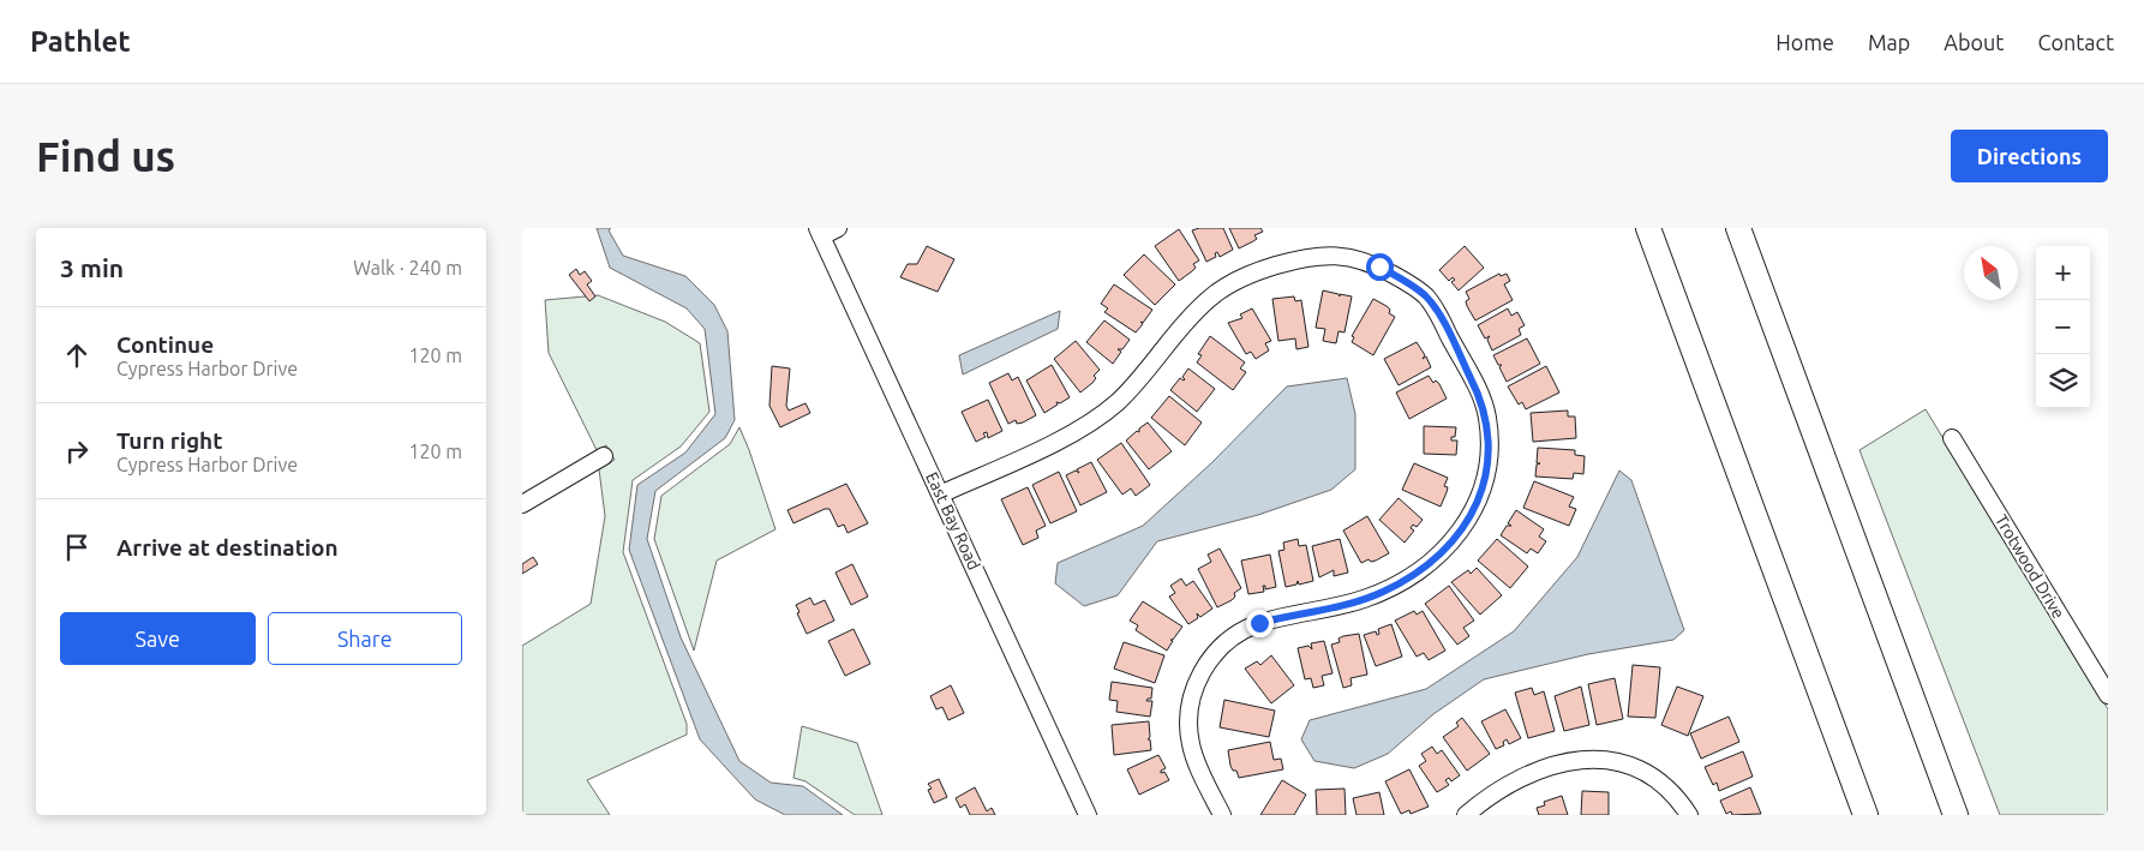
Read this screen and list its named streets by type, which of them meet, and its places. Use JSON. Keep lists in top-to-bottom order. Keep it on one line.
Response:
{"streets":{"street":["East Bay Road","Trotwood Drive"]},"north":"top left","page":{"header":"Pathlet","nav":["Home","Map","About","Contact"],"buttons":["Directions",["Save","Share"]],"title":"Find us","heading":["3 min","Walk · 240 m"],"map_buttons":["+","−"],"list":[["Continue","Cypress Harbor Drive","120 m"],["Turn right","Cypress Harbor Drive","120 m"],"Arrive at destination"]}}
